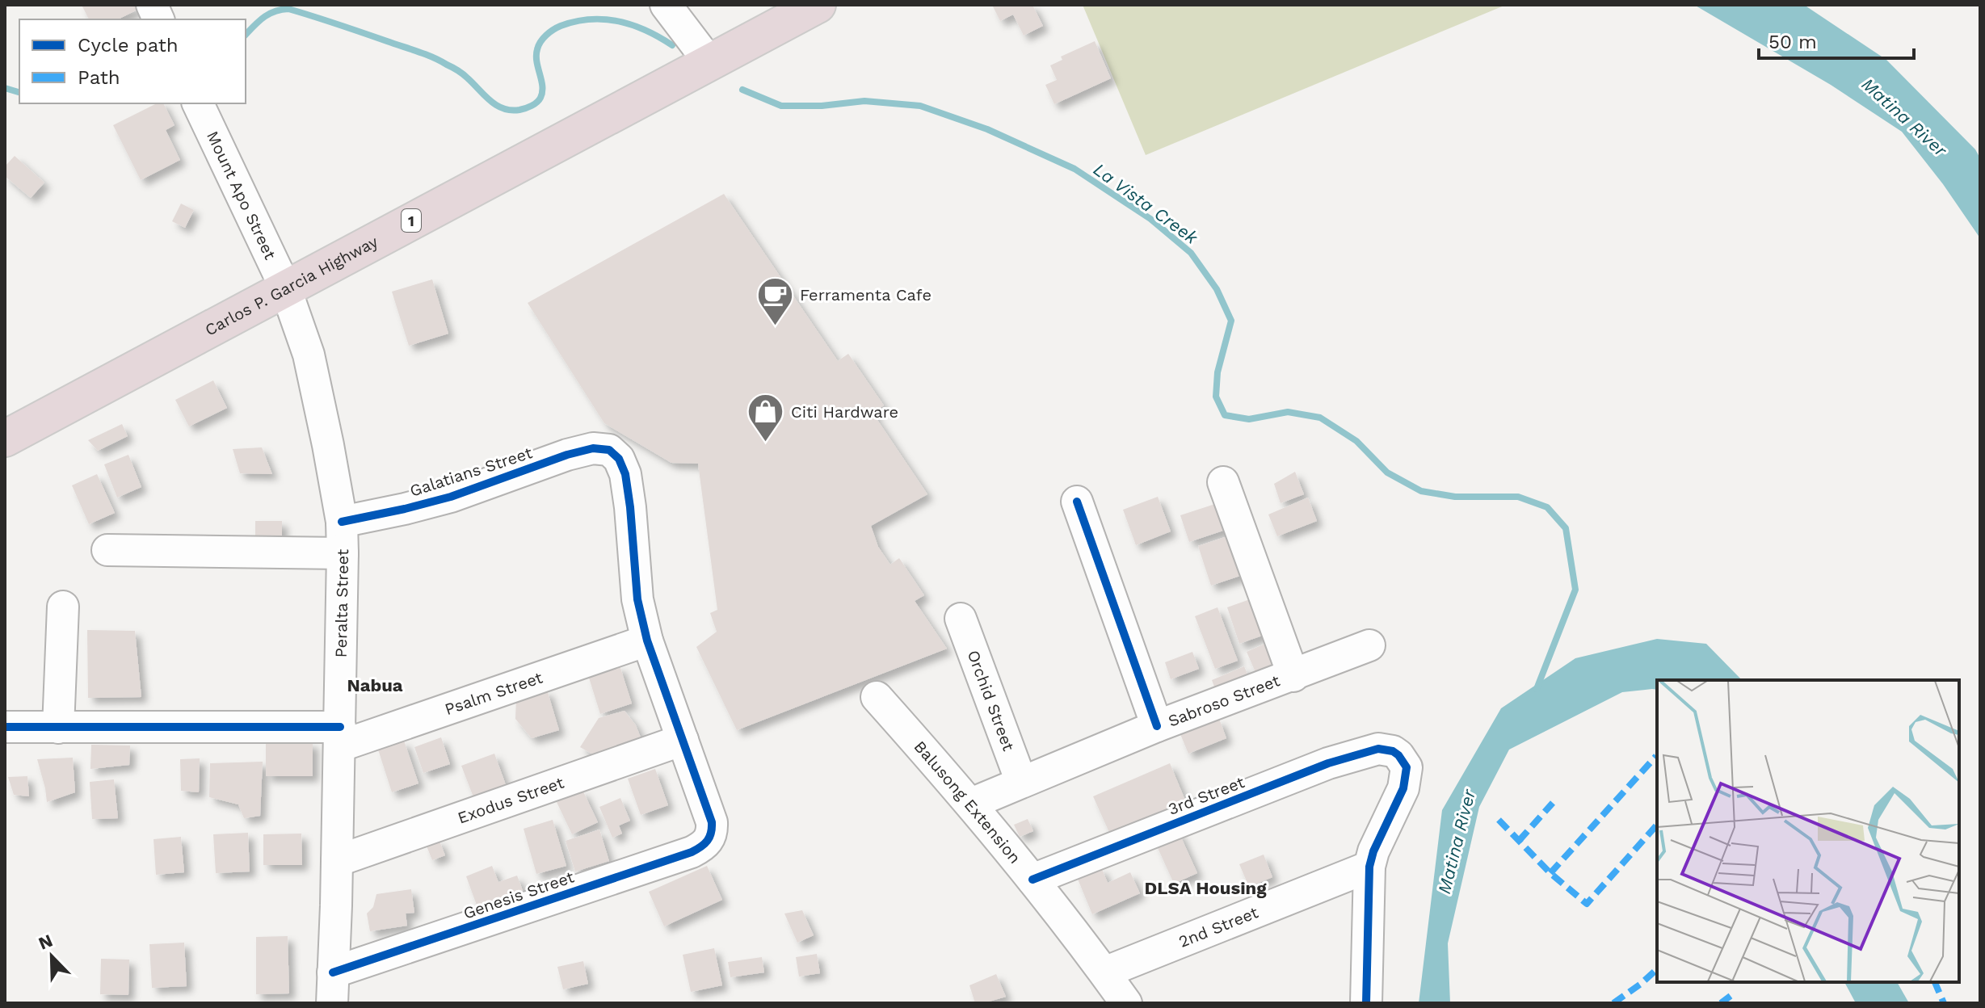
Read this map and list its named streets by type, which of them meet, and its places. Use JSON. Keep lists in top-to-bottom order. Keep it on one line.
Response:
{"streets":{"highway":["1","Carlos P. Garcia Highway"],"street":["Mount Apo Street","Galatians Street","Peralta Street","Psalm Street","Orchid Street","Sabroso Street","3rd Street","Exodus Street","Balusong Extension","Genesis Street","2nd Street"]},"crossings":[["Mount Apo Street","Carlos P. Garcia Highway"],["Mount Apo Street","Peralta Street"],["Carlos P. Garcia Highway","Peralta Street"],["Galatians Street","Peralta Street"],["Galatians Street","Psalm Street"],["Peralta Street","Psalm Street"],["Peralta Street","Exodus Street"],["Peralta Street","Genesis Street"],["Orchid Street","Sabroso Street"],["Sabroso Street","Balusong Extension"],["3rd Street","Balusong Extension"],["3rd Street","2nd Street"],["Exodus Street","Genesis Street"],["Balusong Extension","2nd Street"]],"districts":["Nabua","DLSA Housing"],"water":["Matina River","La Vista Creek"],"places":{"cafe":["Ferramenta Cafe"],"shop":["Citi Hardware"]},"legend":["Cycle path","Path"],"scale_bar":"50 m","north":"top left"}
